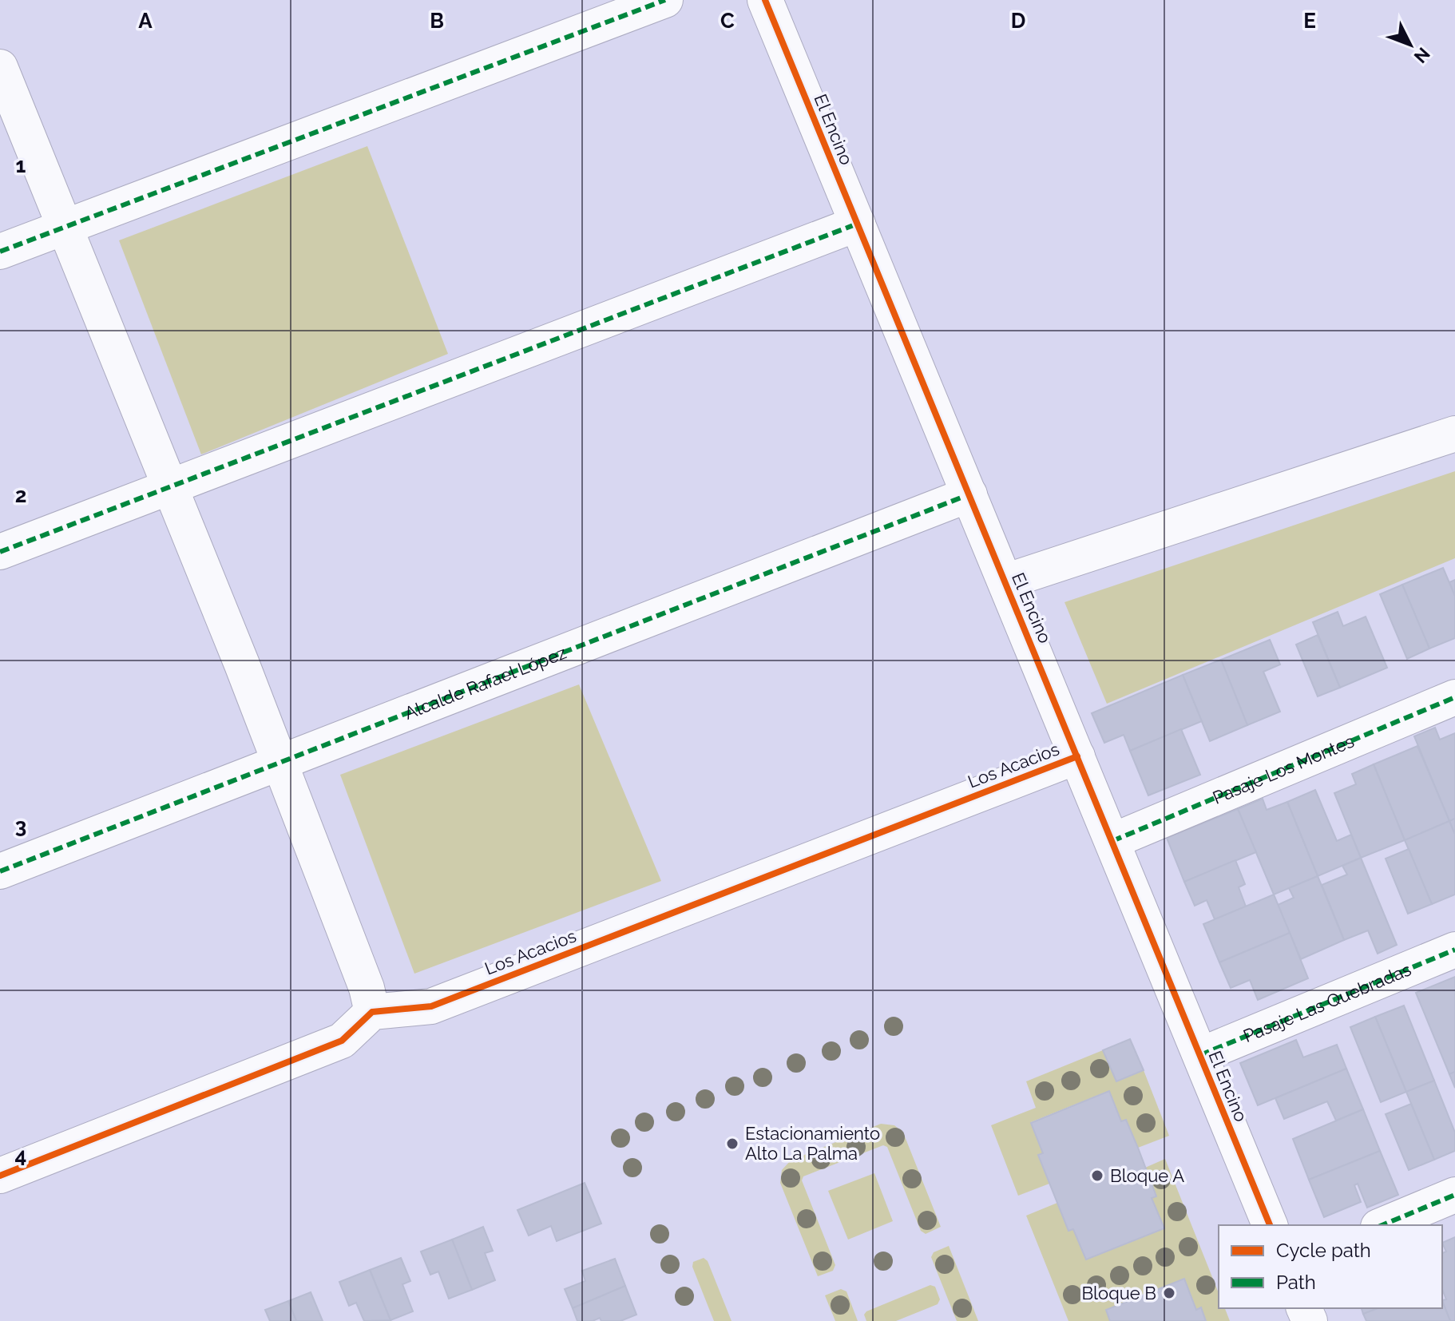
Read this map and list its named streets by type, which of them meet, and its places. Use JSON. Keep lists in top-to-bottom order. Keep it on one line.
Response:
{"streets":{"street":["El Encino","Alcalde Rafael López","Los Acacios","Pasaje Los Montes","Pasaje Las Quebradas"]},"crossings":[["El Encino","Alcalde Rafael López"],["El Encino","Los Acacios"],["El Encino","Pasaje Los Montes"],["El Encino","Pasaje Las Quebradas"]],"places":["Estacionamiento Alto La Palma","Bloque A","Bloque B"],"legend":["Cycle path","Path"],"north":"bottom right","grid":{"columns":["A","B","C","D","E"],"rows":["1","2","3","4"]}}
